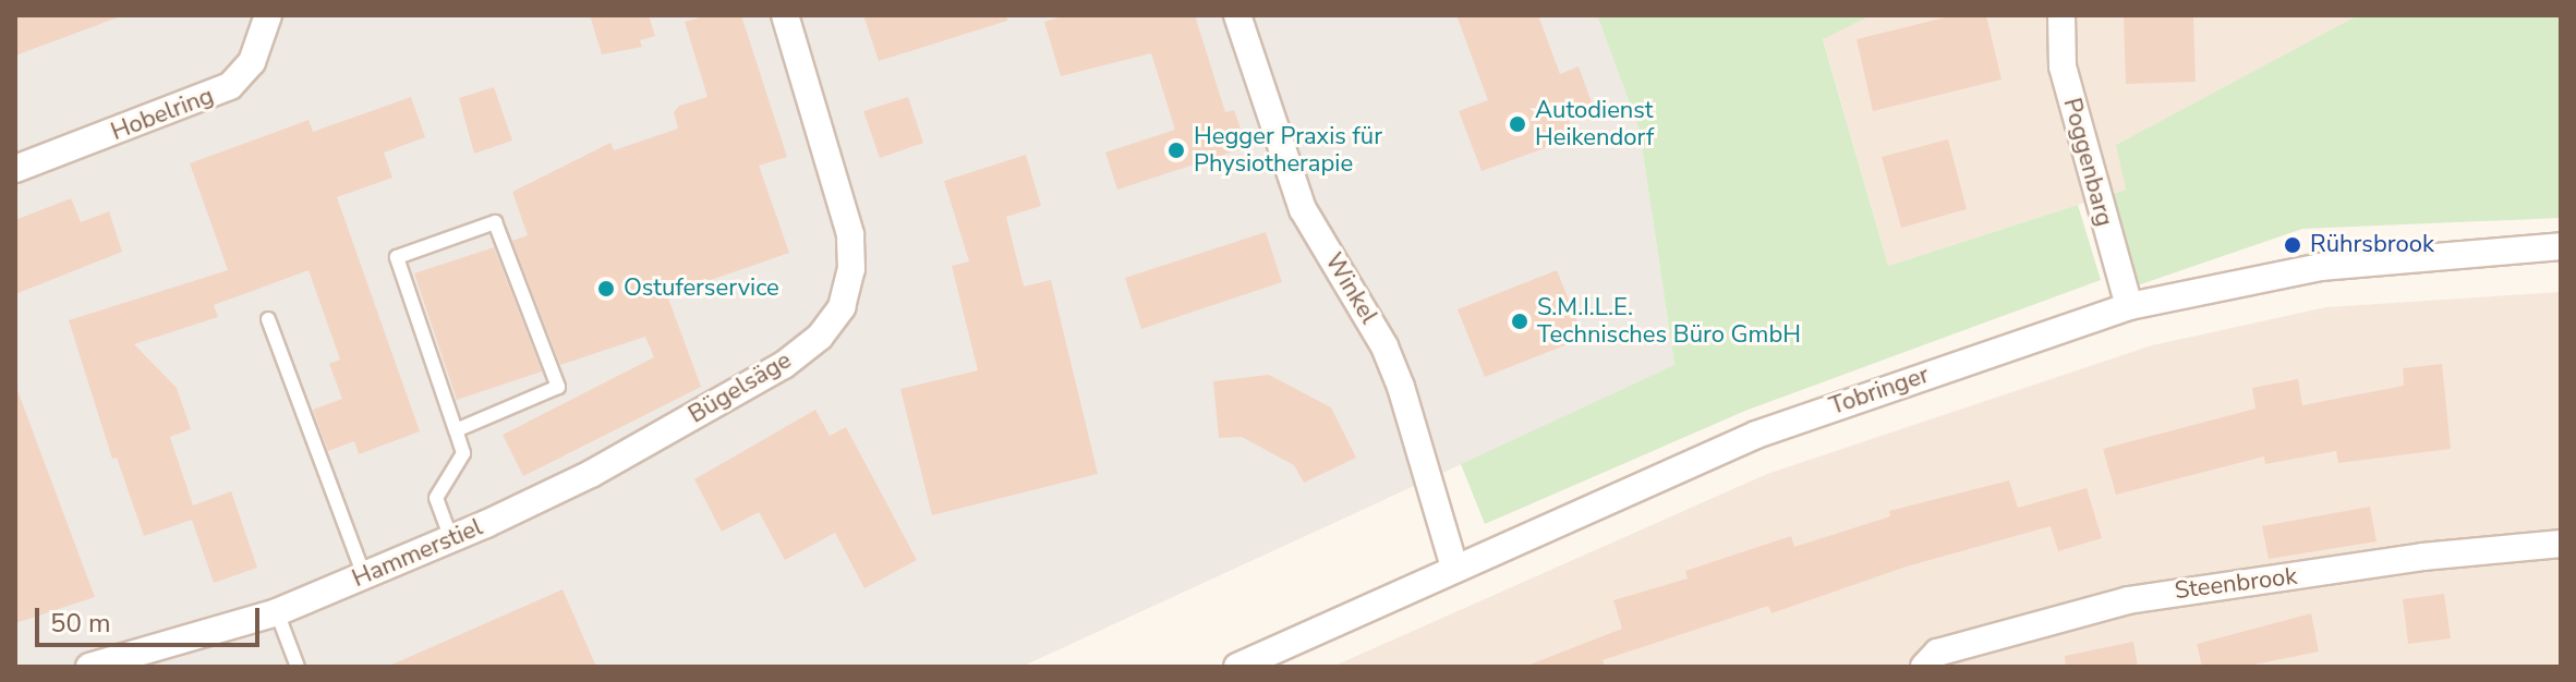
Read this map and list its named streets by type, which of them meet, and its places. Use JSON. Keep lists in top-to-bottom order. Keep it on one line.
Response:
{"streets":{"street":["Hobelring","Poggenbarg","Winkel","Bügelsäge","Tobringer","Hammerstiel","Steenbrook"]},"crossings":[["Poggenbarg","Tobringer"],["Winkel","Tobringer"],["Bügelsäge","Hammerstiel"]],"places":["Autodienst Heikendorf","Hegger Praxis für Physiotherapie","Rührsbrook","Ostuferservice","S.M.I.L.E. Technisches Büro GmbH"],"scale_bar":"50 m"}
